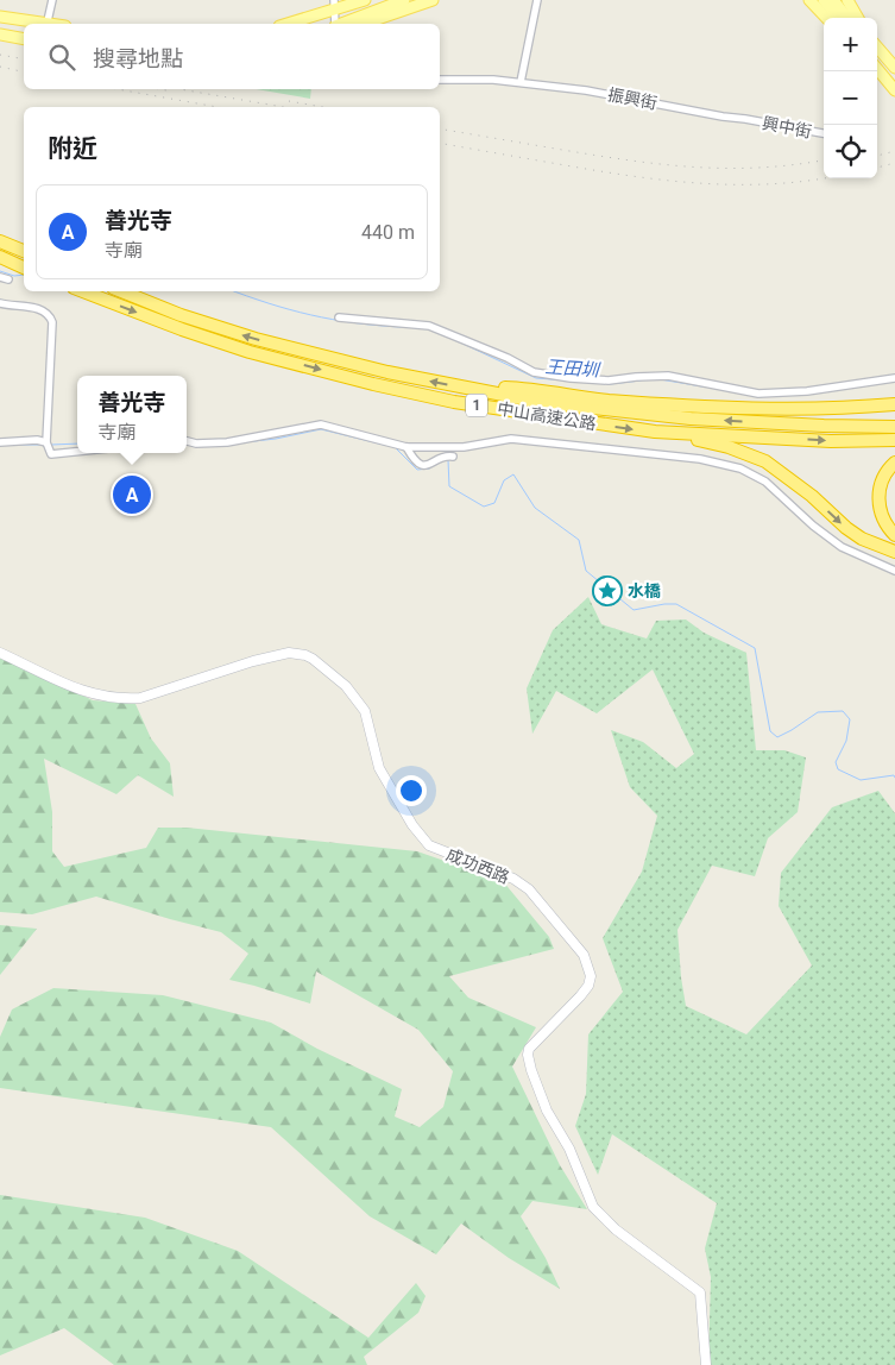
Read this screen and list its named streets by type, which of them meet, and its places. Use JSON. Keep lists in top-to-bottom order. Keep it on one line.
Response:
{"streets":{"highway":["1","中山高速公路"],"street":["振興街","興中街","成功西路"]},"crossings":[["振興街","興中街"]],"water":["王田圳"],"places":{"place":["水橋"]},"page":{"map_buttons":["+","−"],"search":"搜尋地點","heading":"附近","list":[{"mark":"A","name":"善光寺","note":"寺廟","value":"440 m"}],"popup":["善光寺","寺廟"],"pins":"A"}}
